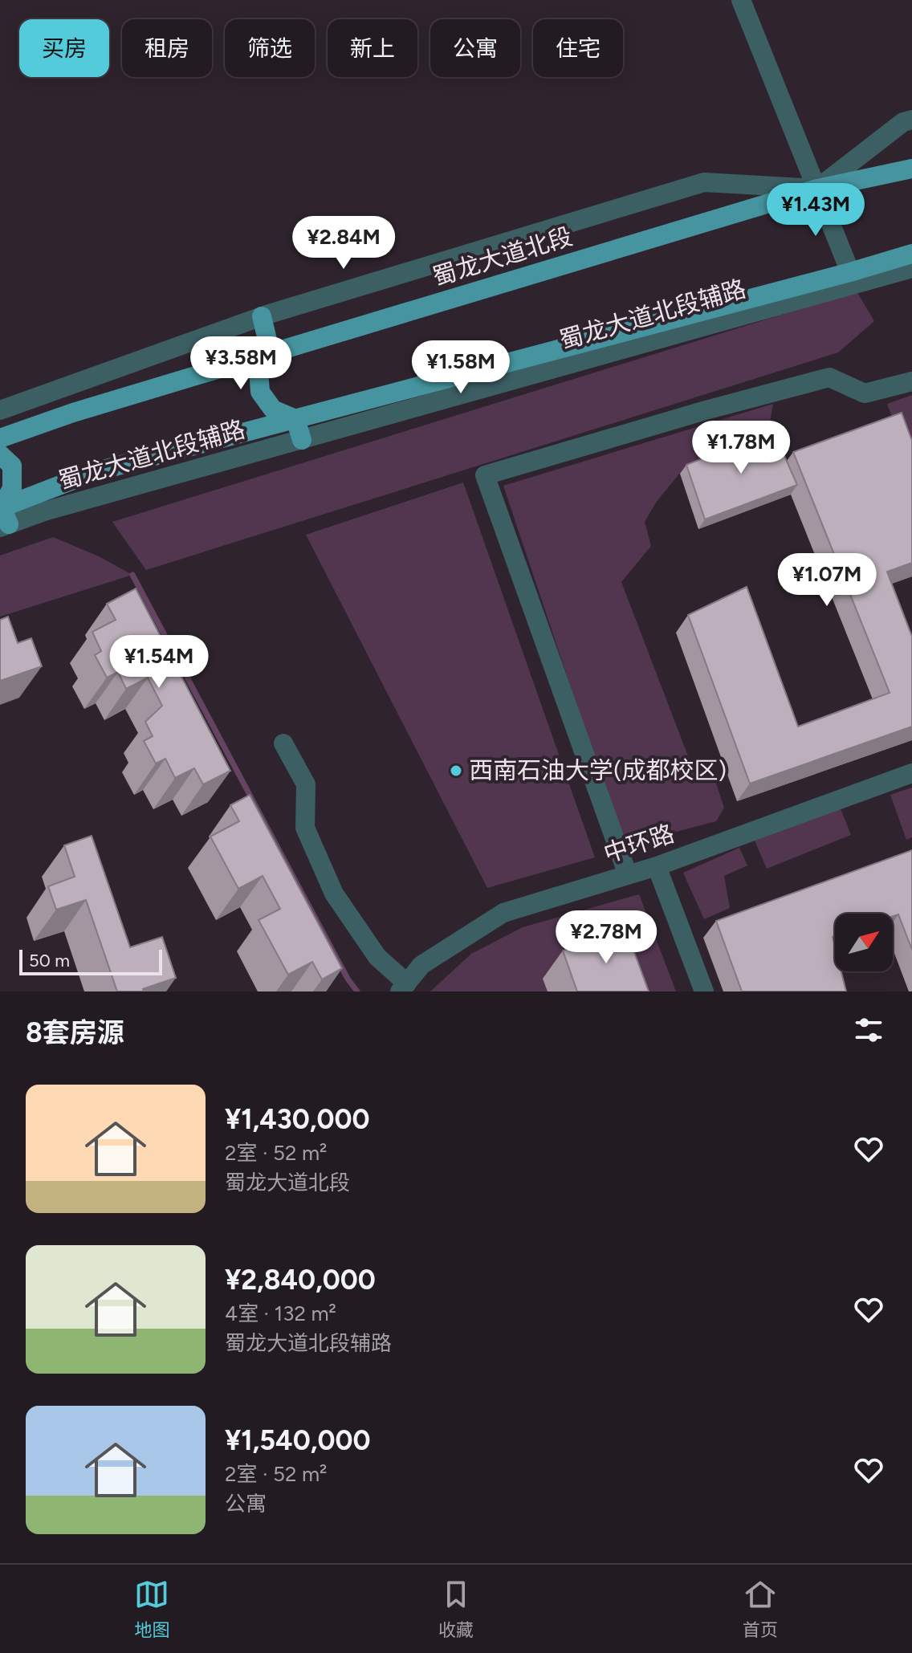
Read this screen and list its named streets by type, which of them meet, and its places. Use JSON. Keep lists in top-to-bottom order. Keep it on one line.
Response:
{"streets":{"main road":["蜀龙大道北段"],"street":["蜀龙大道北段辅路","中环路"]},"places":["西南石油大学(成都校区)"],"scale_bar":"50 m","north":"top right","page":{"chip":["买房","租房","筛选","新上","公寓","住宅"],"price":["¥1.43M","¥2.84M","¥3.58M","¥1.58M","¥1.78M","¥1.07M","¥1.54M","¥2.78M"],"scale":"50 m","heading":"8套房源","list":[{"name":"¥1,430,000","note":"2室 · 52 m² · 蜀龙大道北段"},{"name":"¥2,840,000","note":"4室 · 132 m² · 蜀龙大道北段辅路"},{"name":"¥1,540,000","note":"2室 · 52 m² · 公寓"}],"tabs":["地图","收藏","首页"]}}
